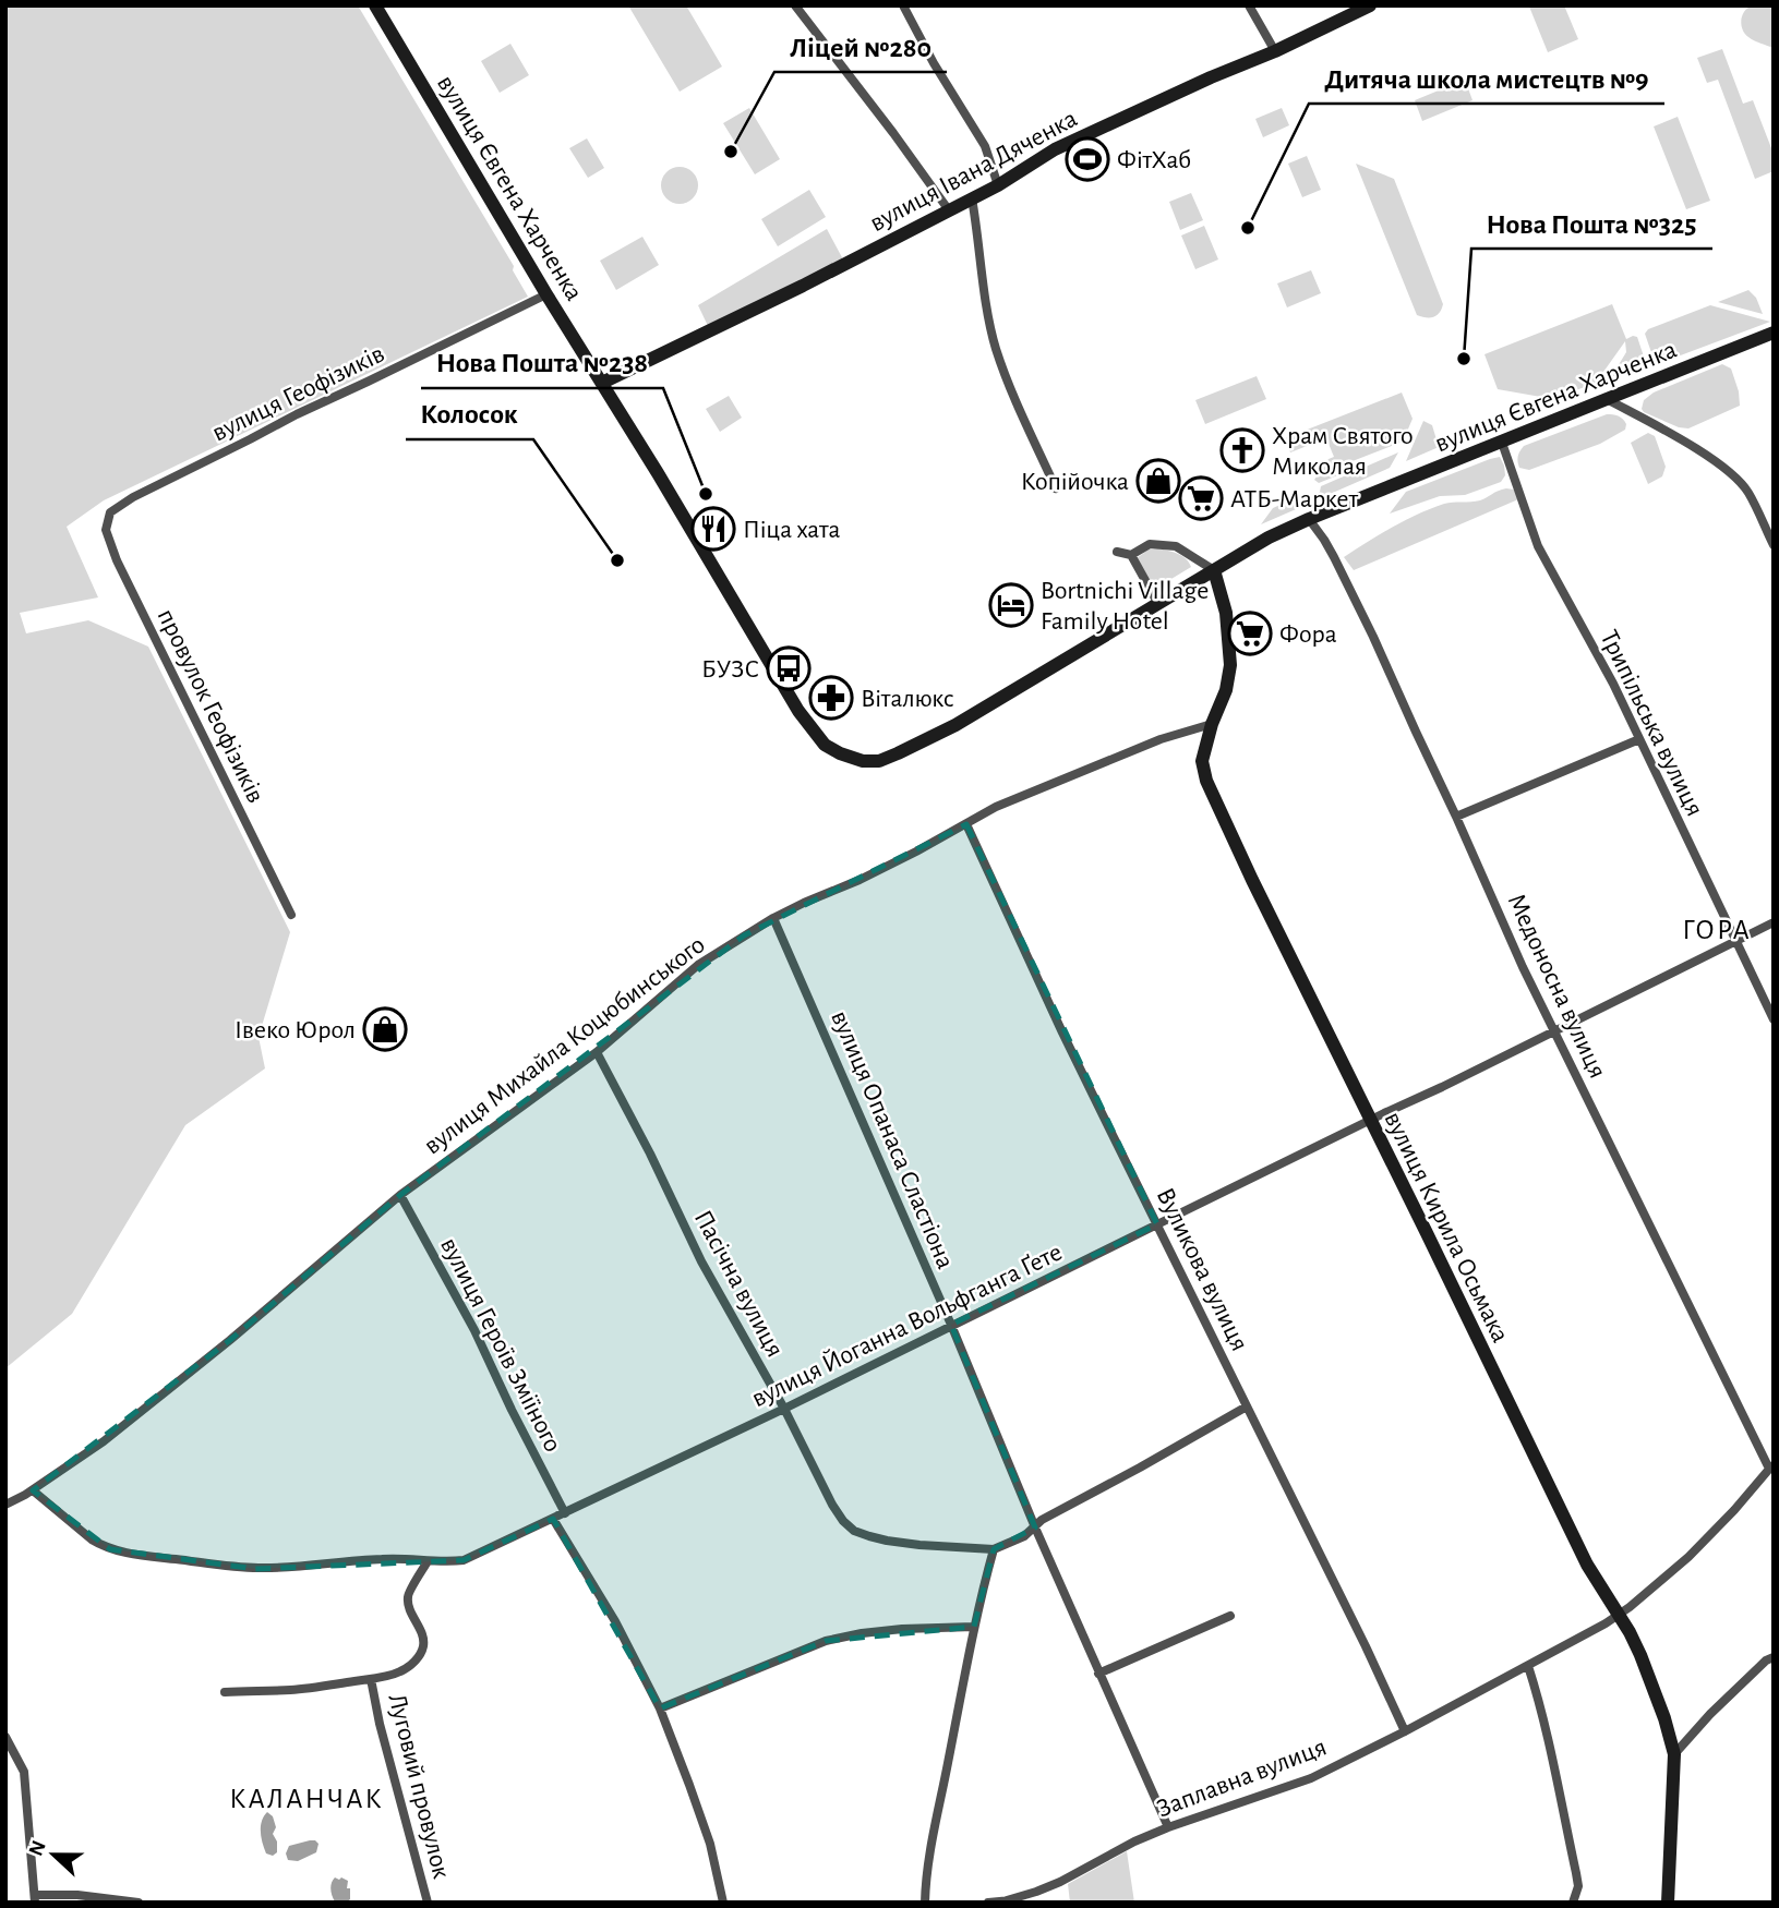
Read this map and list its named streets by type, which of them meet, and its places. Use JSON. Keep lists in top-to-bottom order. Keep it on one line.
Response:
{"streets":{"street":["вулиця Івана Дяченка","вулиця Євгена Харченка","вулиця Геофізиків","провулок Геофізиків","Трипільська вулиця","Медоносна вулиця","вулиця Михайла Коцюбинського","вулиця Опанаса Сластіона","вулиця Кирила Осьмака","Вуликова вулиця","Пасічна вулиця","вулиця Йоганна Вольфганга Ґете","вулиця Героїв Зміїного","Заплавна вулиця","Луговий провулок"]},"crossings":[["вулиця Івана Дяченка","вулиця Євгена Харченка"],["вулиця Євгена Харченка","вулиця Геофізиків"],["вулиця Євгена Харченка","Трипільська вулиця"],["вулиця Євгена Харченка","Медоносна вулиця"],["вулиця Євгена Харченка","вулиця Кирила Осьмака"],["вулиця Геофізиків","провулок Геофізиків"],["Трипільська вулиця","вулиця Йоганна Вольфганга Ґете"],["Медоносна вулиця","вулиця Йоганна Вольфганга Ґете"],["Медоносна вулиця","Заплавна вулиця"],["вулиця Михайла Коцюбинського","вулиця Опанаса Сластіона"],["вулиця Михайла Коцюбинського","вулиця Кирила Осьмака"],["вулиця Михайла Коцюбинського","Вуликова вулиця"],["вулиця Михайла Коцюбинського","Пасічна вулиця"],["вулиця Михайла Коцюбинського","вулиця Йоганна Вольфганга Ґете"],["вулиця Михайла Коцюбинського","вулиця Героїв Зміїного"],["вулиця Опанаса Сластіона","вулиця Йоганна Вольфганга Ґете"],["вулиця Опанаса Сластіона","Заплавна вулиця"],["вулиця Кирила Осьмака","вулиця Йоганна Вольфганга Ґете"],["вулиця Кирила Осьмака","Заплавна вулиця"],["Вуликова вулиця","вулиця Йоганна Вольфганга Ґете"],["Вуликова вулиця","Заплавна вулиця"],["Пасічна вулиця","вулиця Йоганна Вольфганга Ґете"],["вулиця Йоганна Вольфганга Ґете","вулиця Героїв Зміїного"],["вулиця Йоганна Вольфганга Ґете","Луговий провулок"]],"districts":["ГОРА","КАЛАНЧАК"],"places":{"other":["Ліцей №280","Дитяча школа мистецтв №9","Нова Пошта №325","Нова Пошта №238","Колосок"],"sports":["ФітХаб"],"church":["Храм Святого Миколая"],"shop":["Копійочка","Івеко Юрол"],"supermarket":["АТБ-Маркет","Фора"],"restaurant":["Піца хата"],"hotel":["Bortnichi Village Family Hotel"],"bus stop":["БУЗС"],"pharmacy":["Віталюкс"]},"north":"left"}
